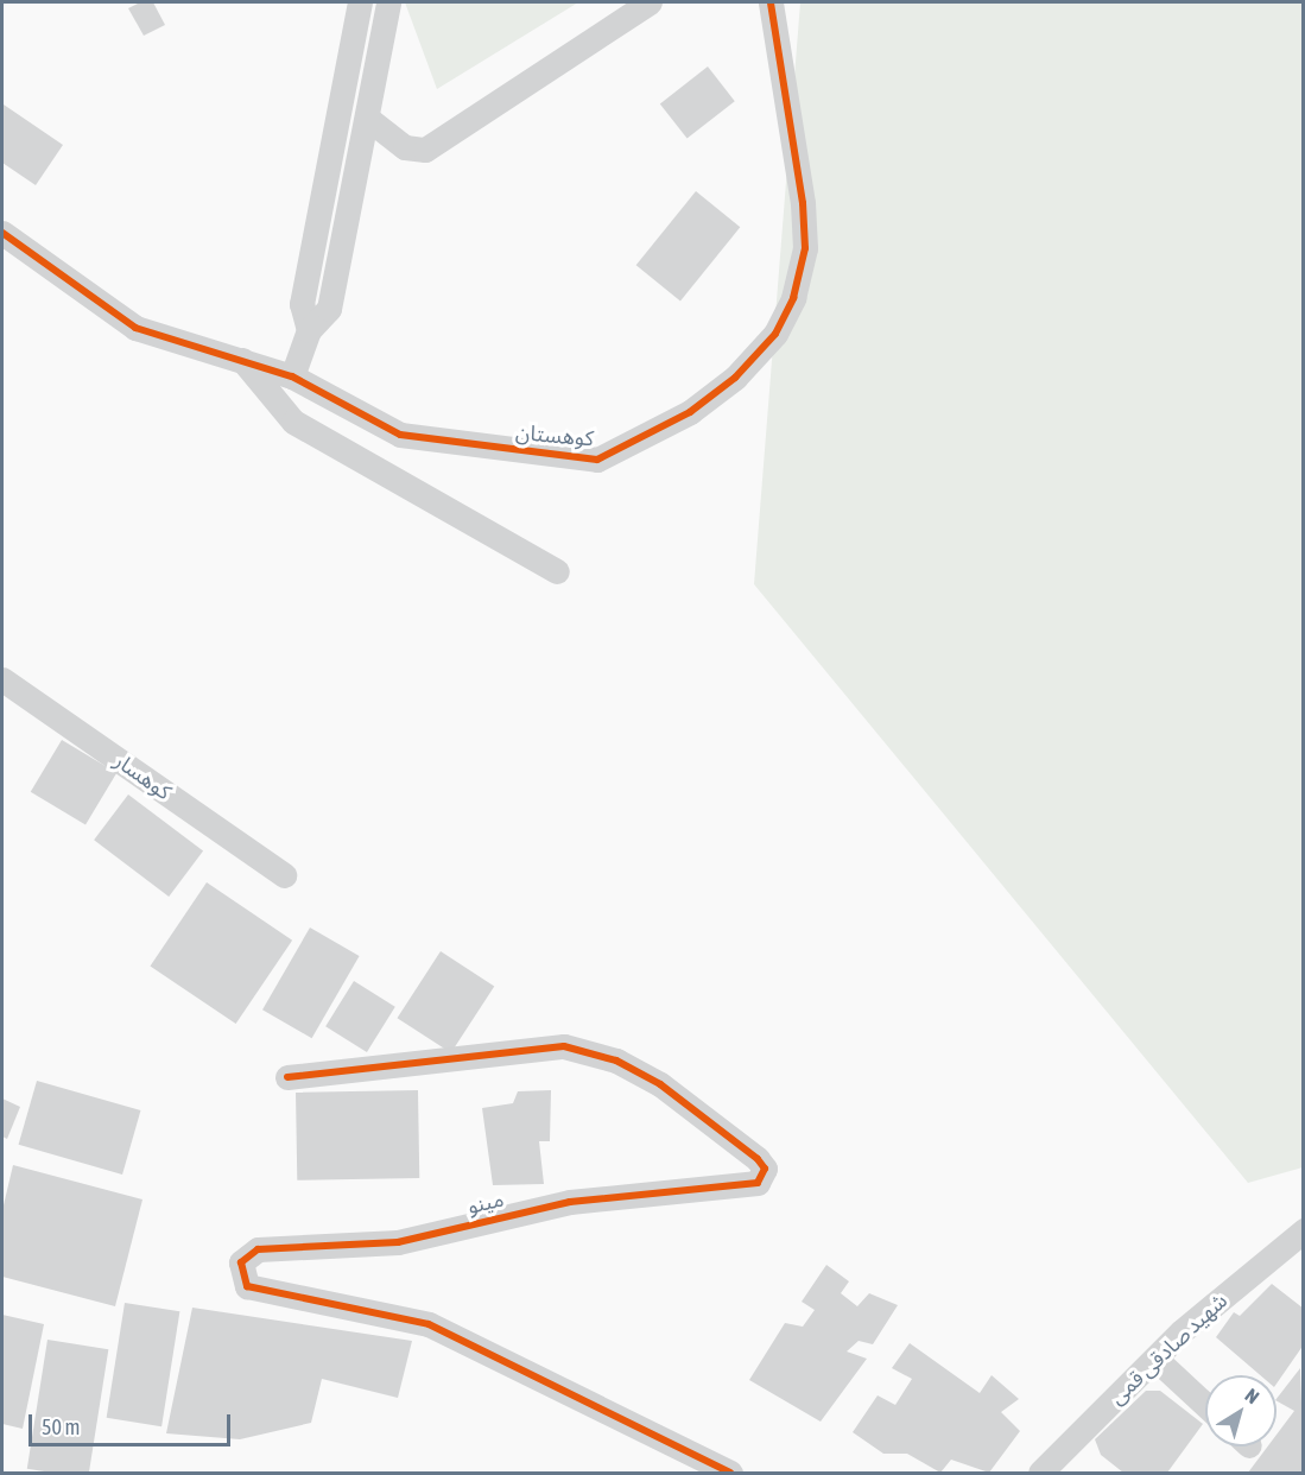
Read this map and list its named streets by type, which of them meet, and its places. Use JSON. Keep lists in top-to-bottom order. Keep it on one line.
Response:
{"streets":{"street":["کوهستان","کوهسار","مینو","شهید صادقی قمی"]},"scale_bar":"50 m","north":"top right"}
